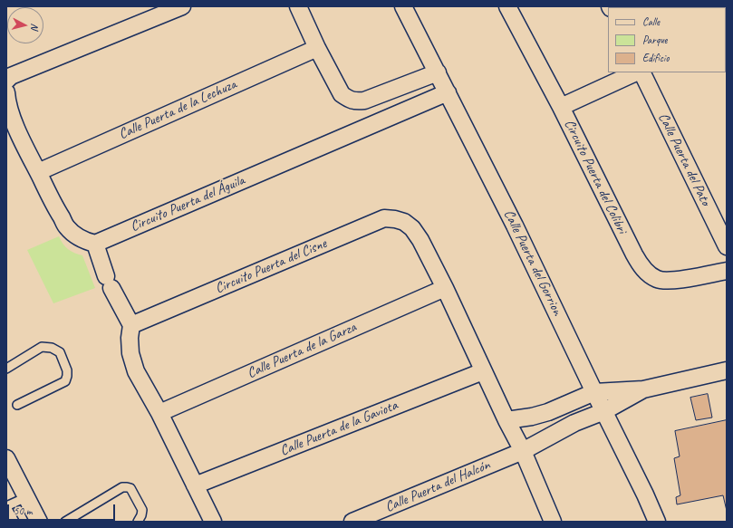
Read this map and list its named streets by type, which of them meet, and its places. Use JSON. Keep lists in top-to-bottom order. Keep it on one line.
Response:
{"streets":{"street":["Calle Puerta de la Lechuza","Calle Puerta del Pato","Circuito Puerta del Colibri","Circuito Puerta del Águila","Calle Puerta del Gorrion","Circuito Puerta del Cisne","Calle Puerta de la Garza","Calle Puerta de la Gaviota","Calle Puerta del Halcón"]},"crossings":[["Circuito Puerta del Águila","Calle Puerta del Gorrion"],["Circuito Puerta del Cisne","Calle Puerta de la Garza"],["Circuito Puerta del Cisne","Calle Puerta de la Gaviota"],["Circuito Puerta del Cisne","Calle Puerta del Halcón"]],"legend":["Calle","Parque","Edificio"],"scale_bar":"50 m","north":"right"}
